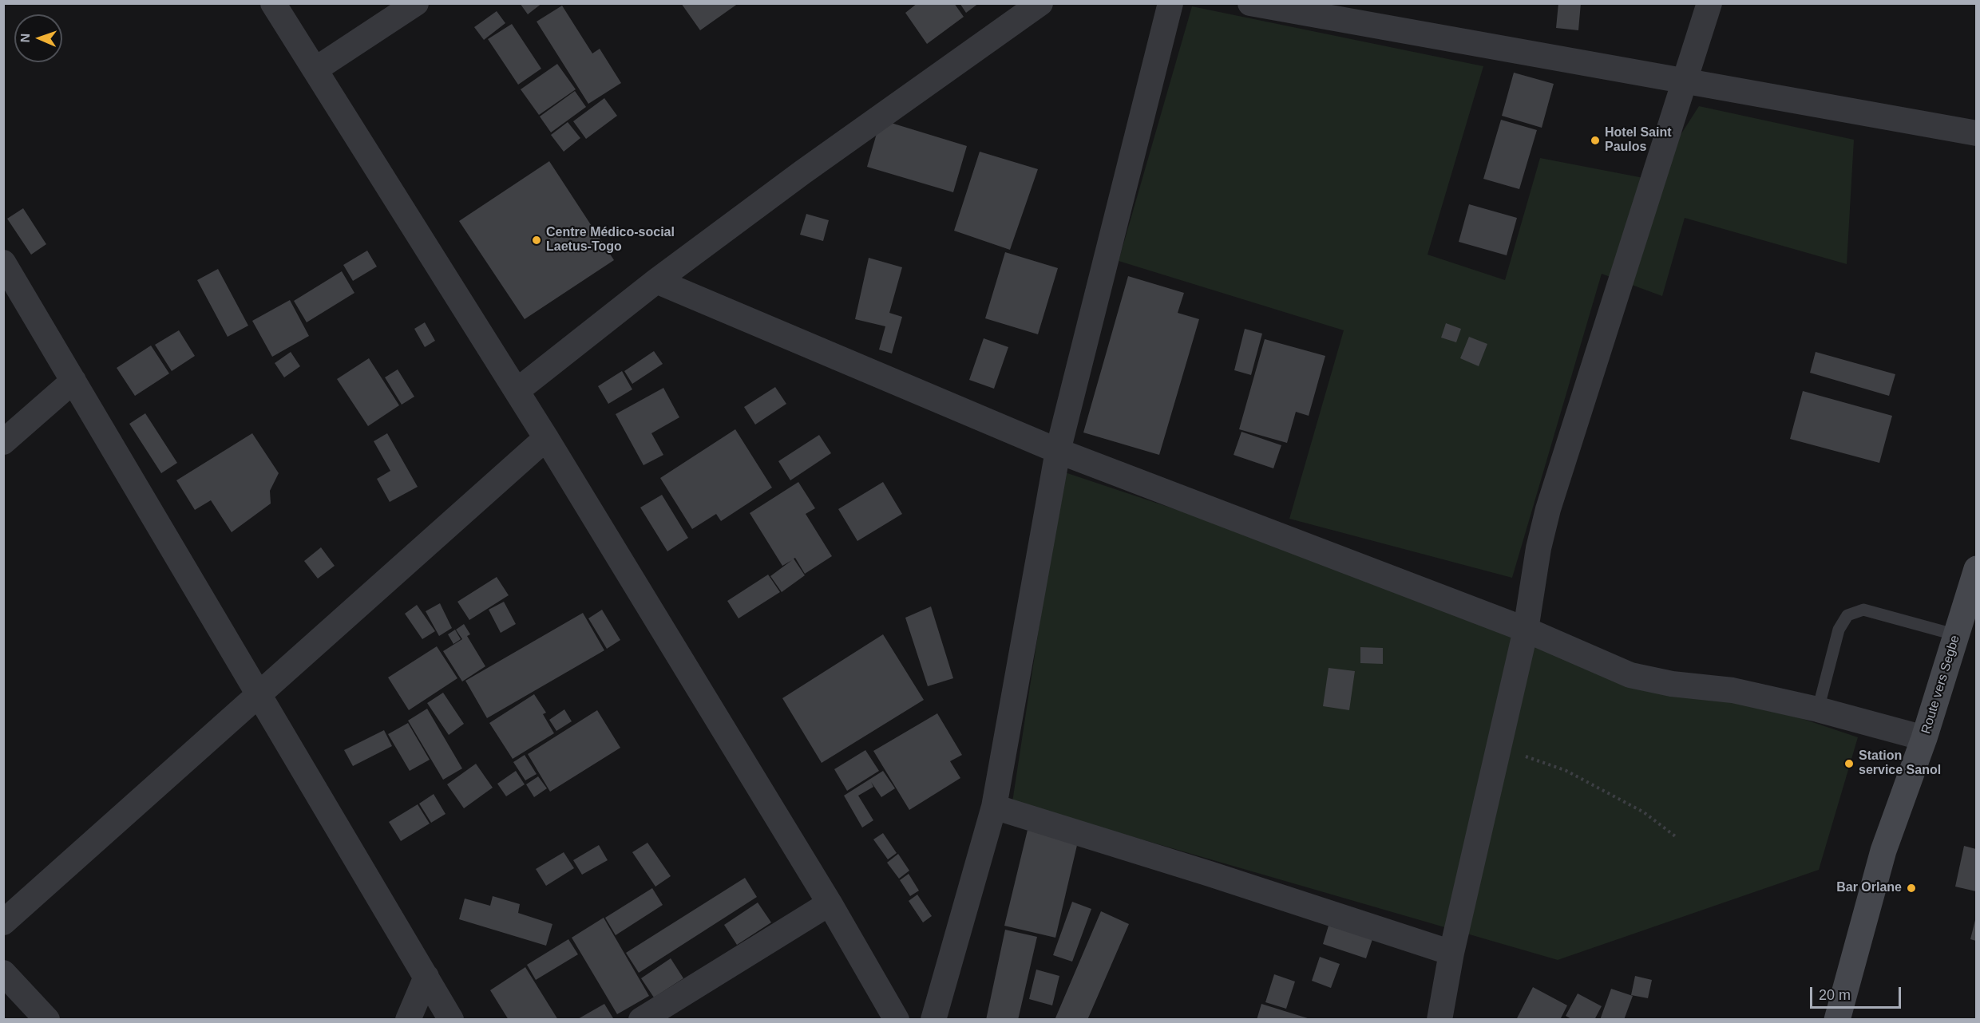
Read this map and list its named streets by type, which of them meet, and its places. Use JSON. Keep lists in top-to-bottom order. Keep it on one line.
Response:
{"streets":{"main road":["Route vers Segbe"]},"places":["Hotel Saint Paulos","Centre Médico-social Laetus-Togo","Station service Sanol","Bar Orlane"],"scale_bar":"20 m","north":"left"}
